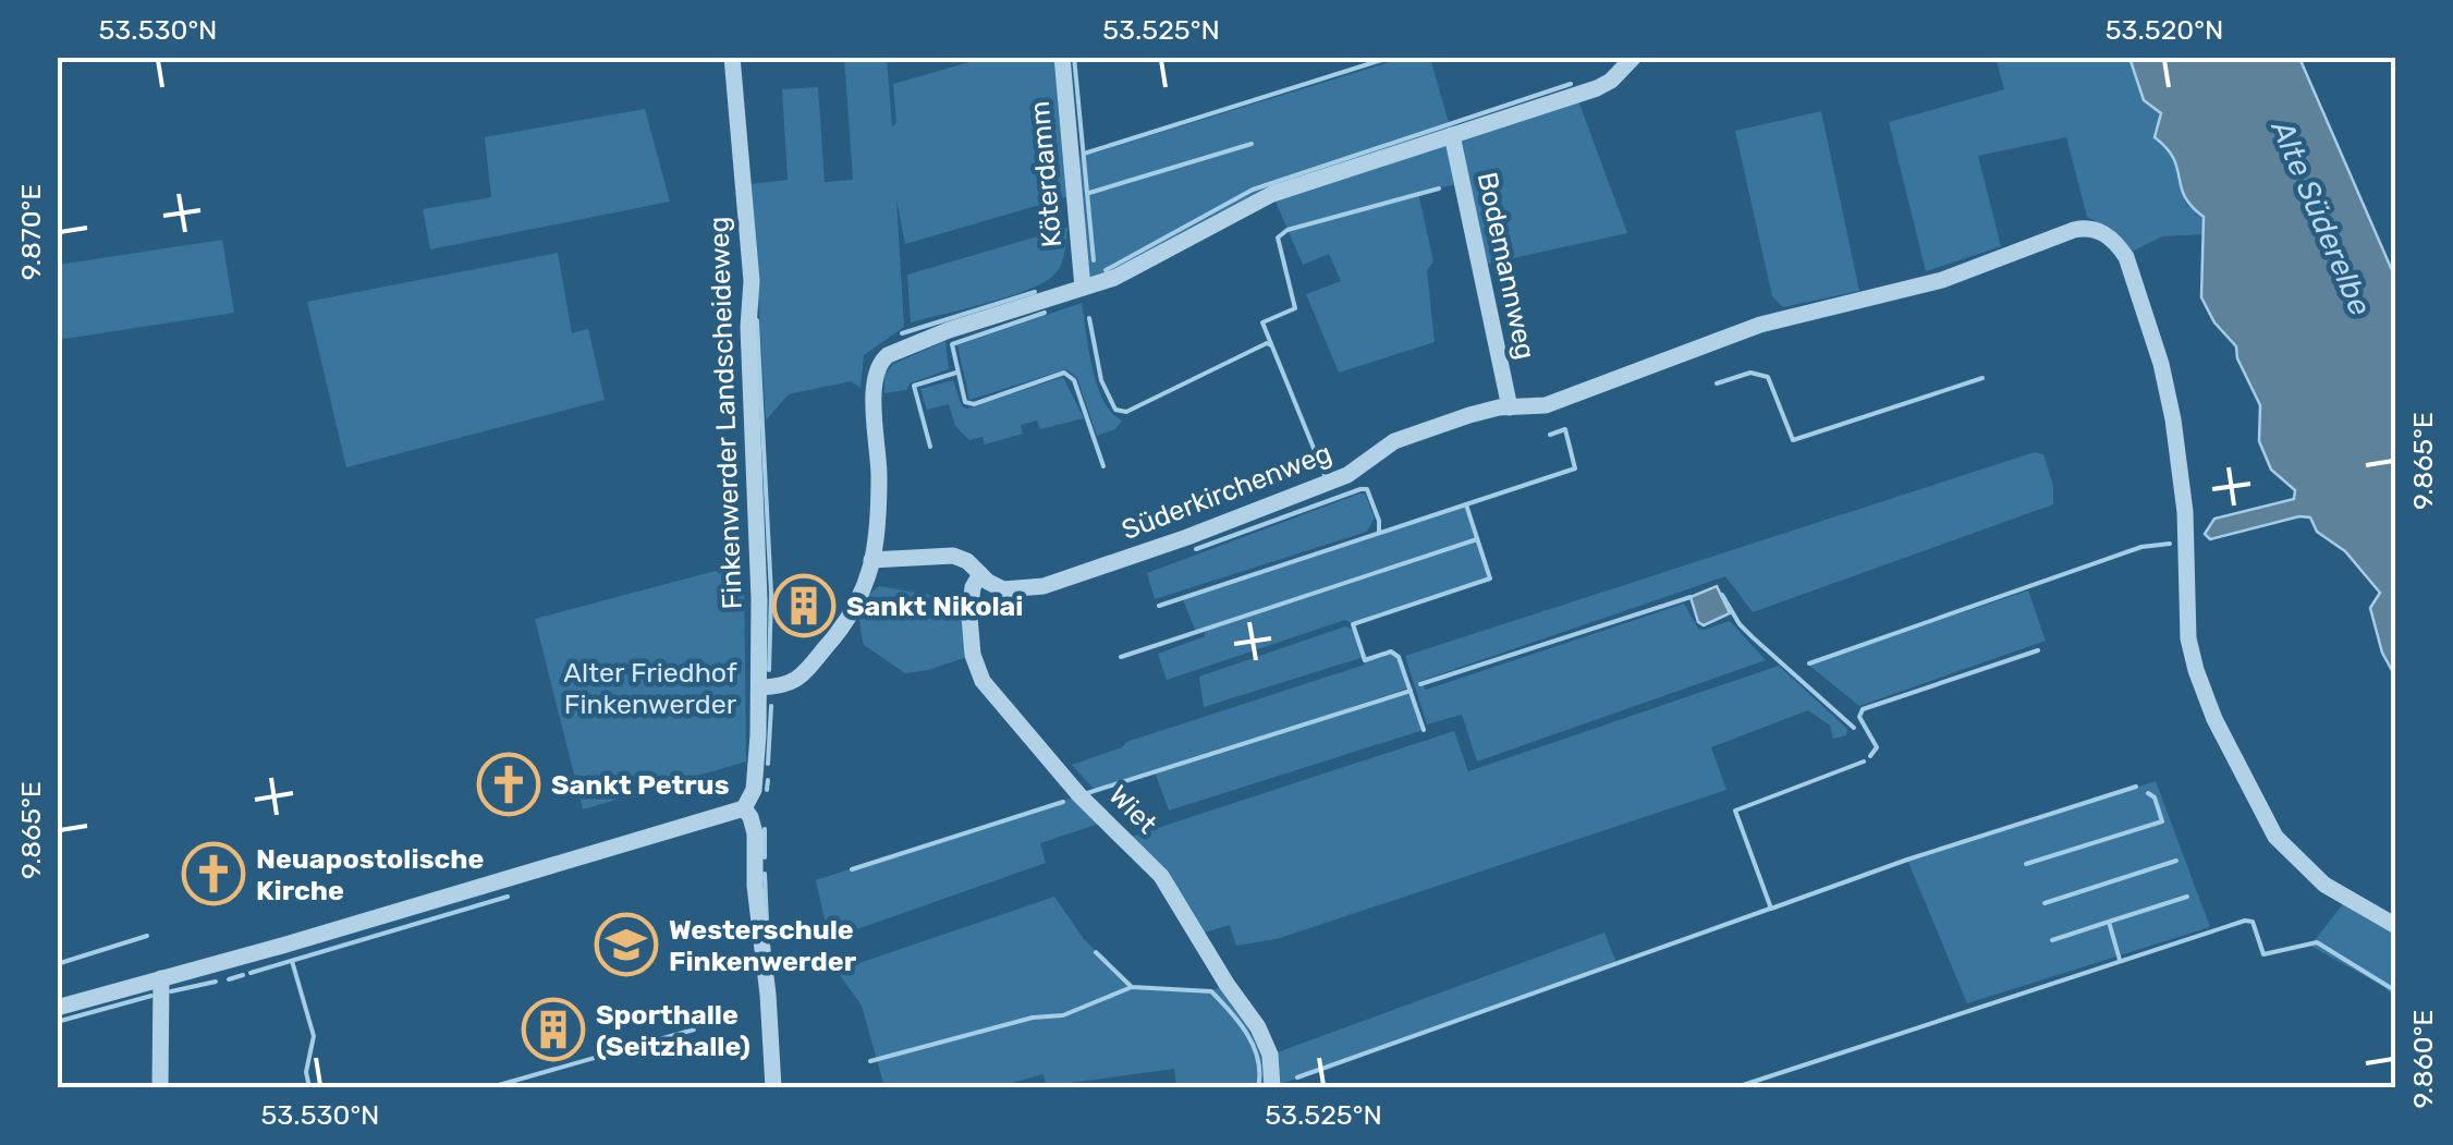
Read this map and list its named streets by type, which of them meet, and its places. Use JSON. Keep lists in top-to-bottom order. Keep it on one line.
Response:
{"streets":{"street":["Köterdamm","Bodemannweg","Finkenwerder Landscheideweg","Süderkirchenweg","Wiet"]},"crossings":[["Bodemannweg","Süderkirchenweg"],["Süderkirchenweg","Wiet"]],"water":["Alte Süderelbe"],"parks":["Alter Friedhof Finkenwerder"],"places":{"building":["Sankt Nikolai","Sporthalle (Seitzhalle)"],"church":["Sankt Petrus","Neuapostolische Kirche"],"school or university":["Westerschule Finkenwerder"]},"coordinates":["53.530°N","53.525°N","53.520°N","9.870°E","9.865°E","9.860°E"]}
